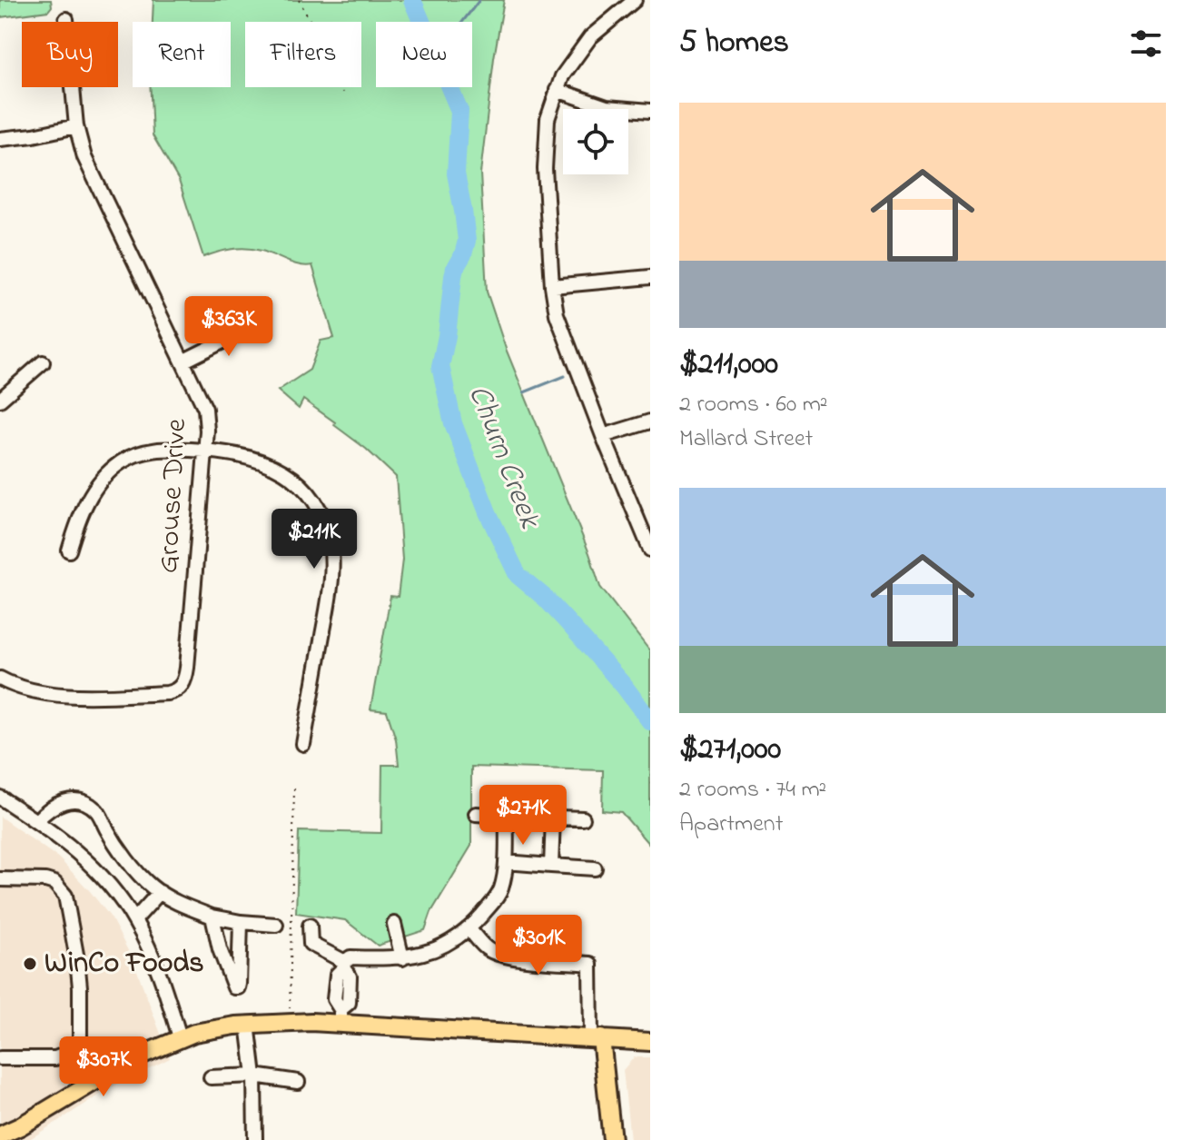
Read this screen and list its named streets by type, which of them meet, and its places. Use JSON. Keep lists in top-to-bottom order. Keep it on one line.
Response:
{"streets":{"street":["Grouse Drive"]},"water":["Churn Creek"],"places":["WinCo Foods"],"page":{"heading":"5 homes","chip":["Buy","Rent","Filters","New"],"list":[{"name":"$211,000","note":"2 rooms · 60 m² · Mallard Street"},{"name":"$271,000","note":"2 rooms · 74 m² · Apartment"}],"price":["$363K","$211K","$271K","$301K","$307K"]}}
